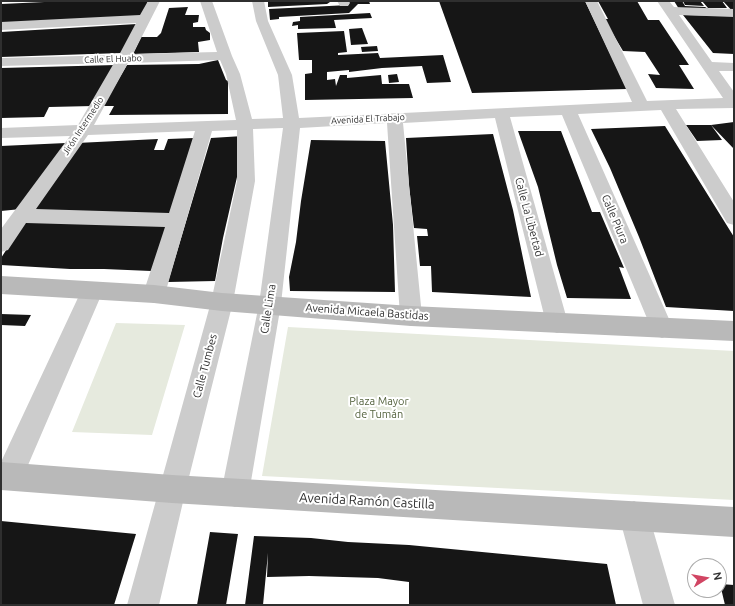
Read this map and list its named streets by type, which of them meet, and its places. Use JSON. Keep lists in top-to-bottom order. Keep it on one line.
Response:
{"streets":{"main road":["Avenida Micaela Bastidas","Avenida Ramón Castilla"],"street":["Calle El Huabo","Avenida El Trabajo","Jirón Intermedio","Calle La Libertad","Calle Piura","Calle Lima","Calle Tumbes"]},"crossings":[["Calle El Huabo","Jirón Intermedio"],["Calle El Huabo","Calle Tumbes"],["Avenida El Trabajo","Jirón Intermedio"],["Avenida El Trabajo","Calle La Libertad"],["Avenida El Trabajo","Calle Piura"],["Avenida El Trabajo","Calle Lima"],["Avenida El Trabajo","Calle Tumbes"],["Calle La Libertad","Avenida Micaela Bastidas"],["Calle Piura","Avenida Micaela Bastidas"],["Calle Lima","Avenida Micaela Bastidas"],["Calle Lima","Avenida Ramón Castilla"],["Avenida Micaela Bastidas","Calle Tumbes"],["Calle Tumbes","Avenida Ramón Castilla"]],"parks":["Plaza Mayor de Tumán"],"north":"right"}
